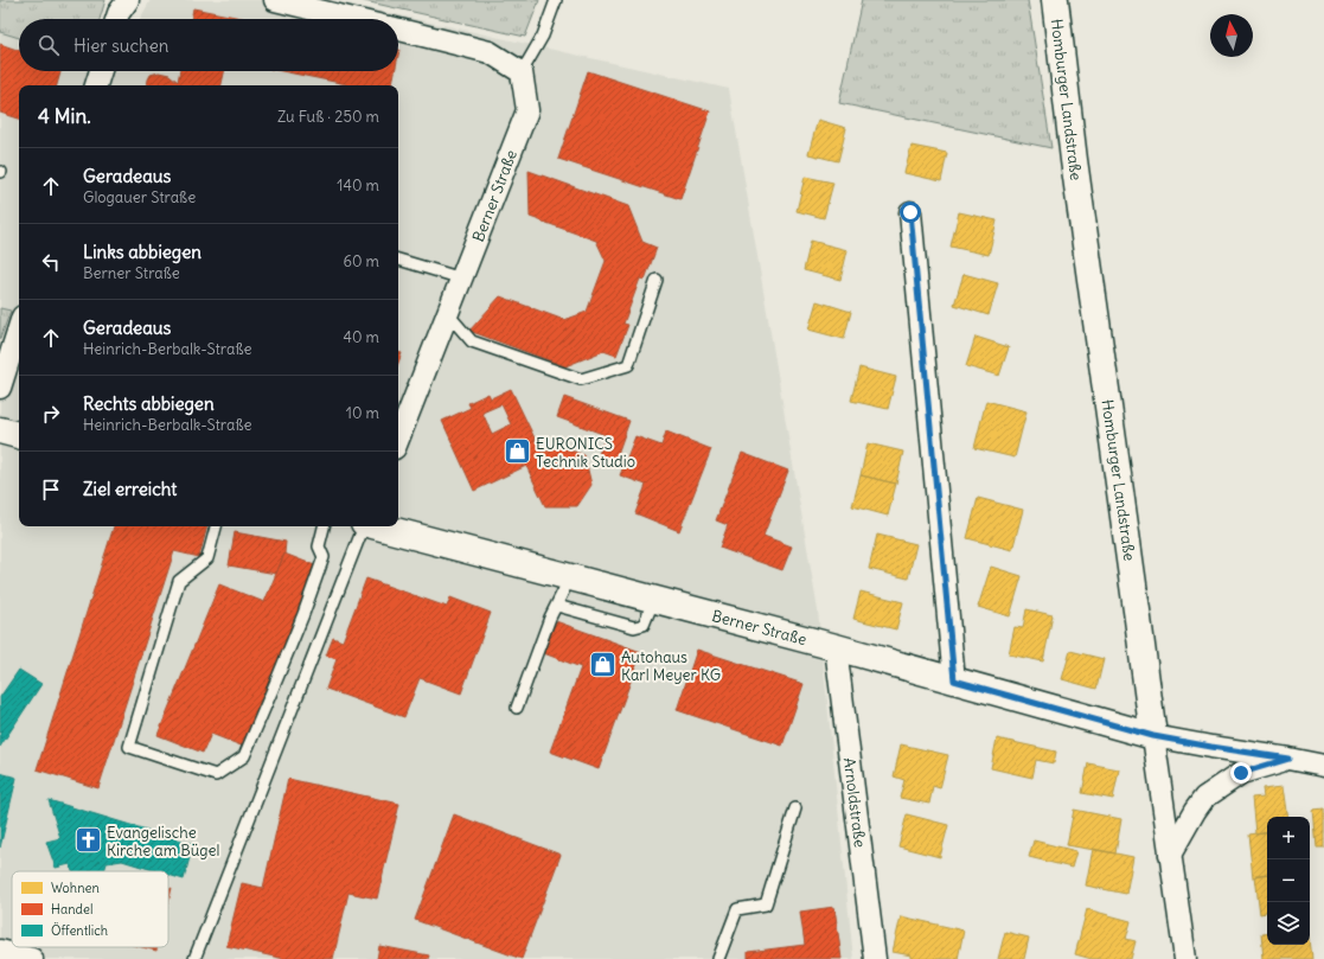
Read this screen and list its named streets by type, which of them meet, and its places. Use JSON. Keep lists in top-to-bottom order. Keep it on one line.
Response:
{"streets":{"street":["Homburger Landstraße","Berner Straße","Arnoldstraße"]},"crossings":[["Homburger Landstraße","Berner Straße"],["Berner Straße","Arnoldstraße"]],"places":{"shop":["EURONICS Technik Studio","Autohaus Karl Meyer KG"],"church":["Evangelische Kirche am Bügel"]},"legend":["Wohnen","Handel","Öffentlich"],"north":"top","page":{"search":"Hier suchen","heading":["4 Min.","Zu Fuß · 250 m"],"list":[["Geradeaus","Glogauer Straße","140 m"],["Links abbiegen","Berner Straße","60 m"],["Geradeaus","Heinrich-Berbalk-Straße","40 m"],["Rechts abbiegen","Heinrich-Berbalk-Straße","10 m"],"Ziel erreicht"],"map_buttons":["+","−"]}}
